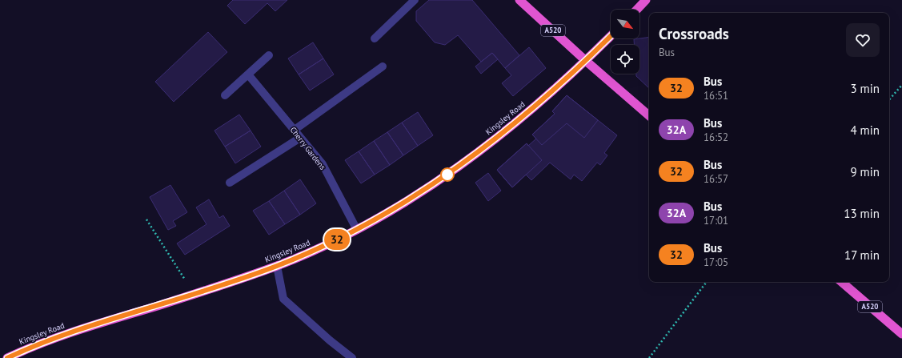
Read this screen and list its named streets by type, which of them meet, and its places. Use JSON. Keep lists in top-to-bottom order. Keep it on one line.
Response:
{"streets":{"highway":["A520","Kingsley Road"],"street":["Cherry Gardens"]},"crossings":[["A520","Kingsley Road"],["Kingsley Road","Cherry Gardens"]],"lines":["bus line 32"],"north":"bottom right","page":{"on_map":"32","heading":["Crossroads","Bus"],"list":[{"mark":"32","name":"Bus","note":"16:51","value":"3 min"},{"mark":"32A","name":"Bus","note":"16:52","value":"4 min"},{"mark":"32","name":"Bus","note":"16:57","value":"9 min"},{"mark":"32A","name":"Bus","note":"17:01","value":"13 min"},{"mark":"32","name":"Bus","note":"17:05","value":"17 min"}]}}
